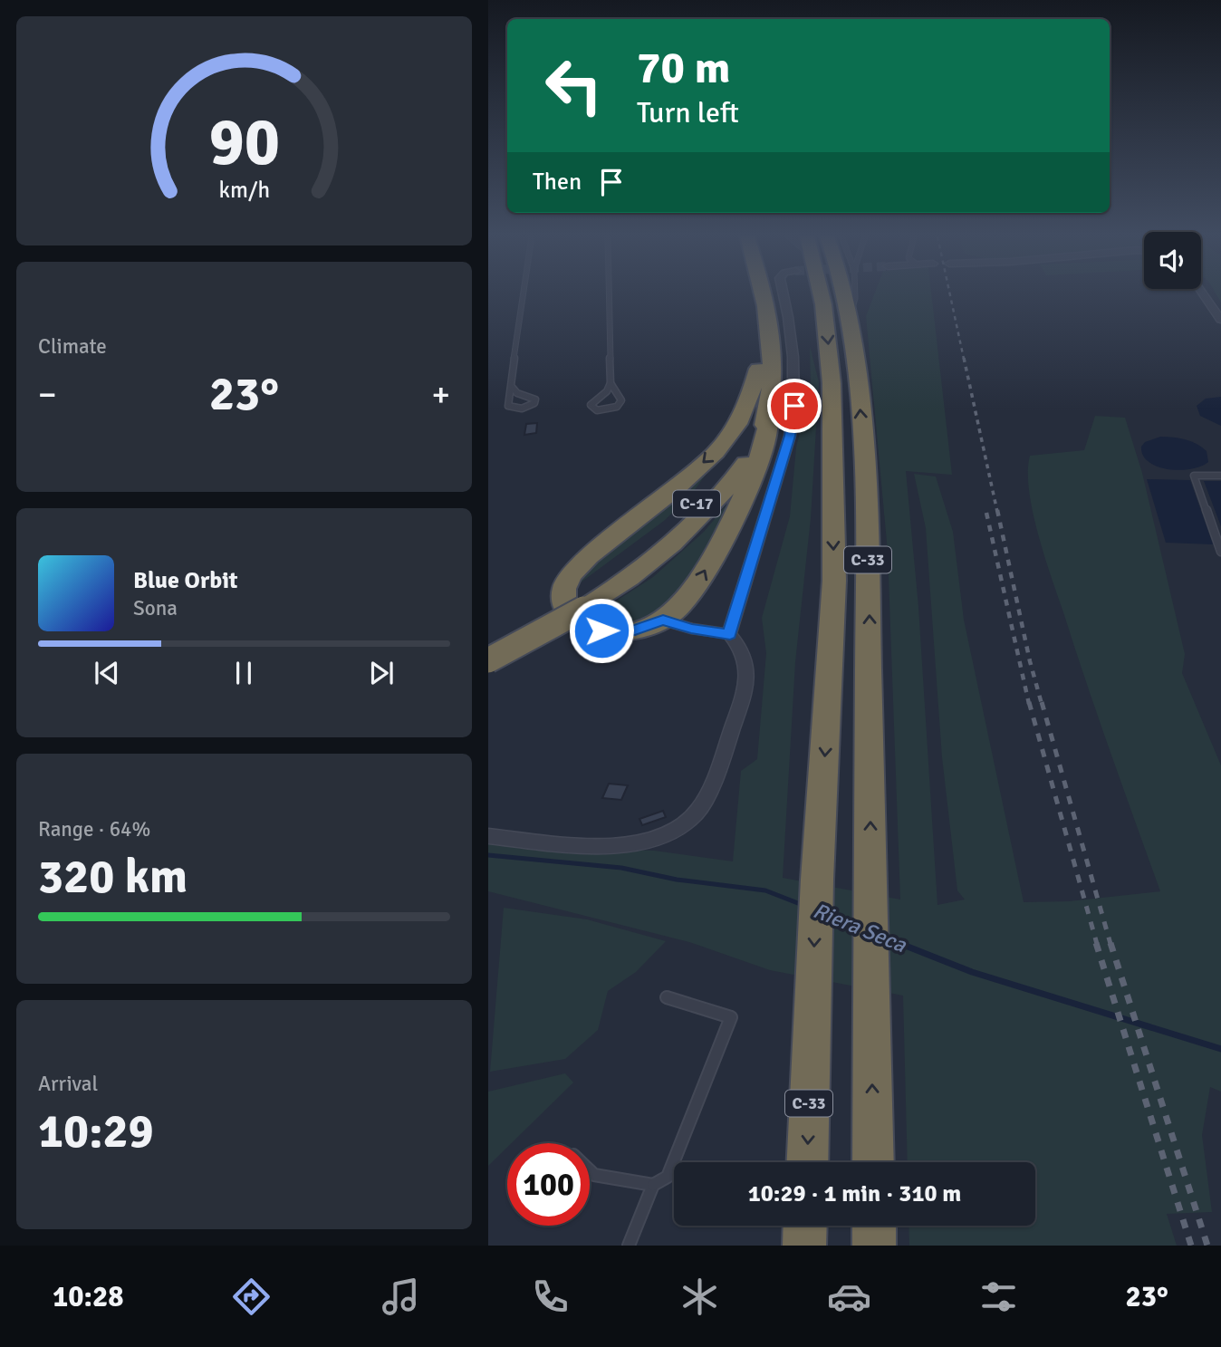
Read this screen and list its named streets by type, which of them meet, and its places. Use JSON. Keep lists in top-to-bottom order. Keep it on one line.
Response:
{"streets":{"highway":["C-17","C-33"]},"water":["Riera Seca"],"page":{"turn":["70 m","Turn left"],"then":"Then","tile":["Climate",["Range · 64%","320 km"],["Arrival","10:29"]],"heat":["−","23°","+"],"song":["Blue Orbit","Sona"],"limit":"100","trip":"10:29 · 1 min · 310 m","tabs":["10:28","23°"],"gauge":["90","km/h"]}}
